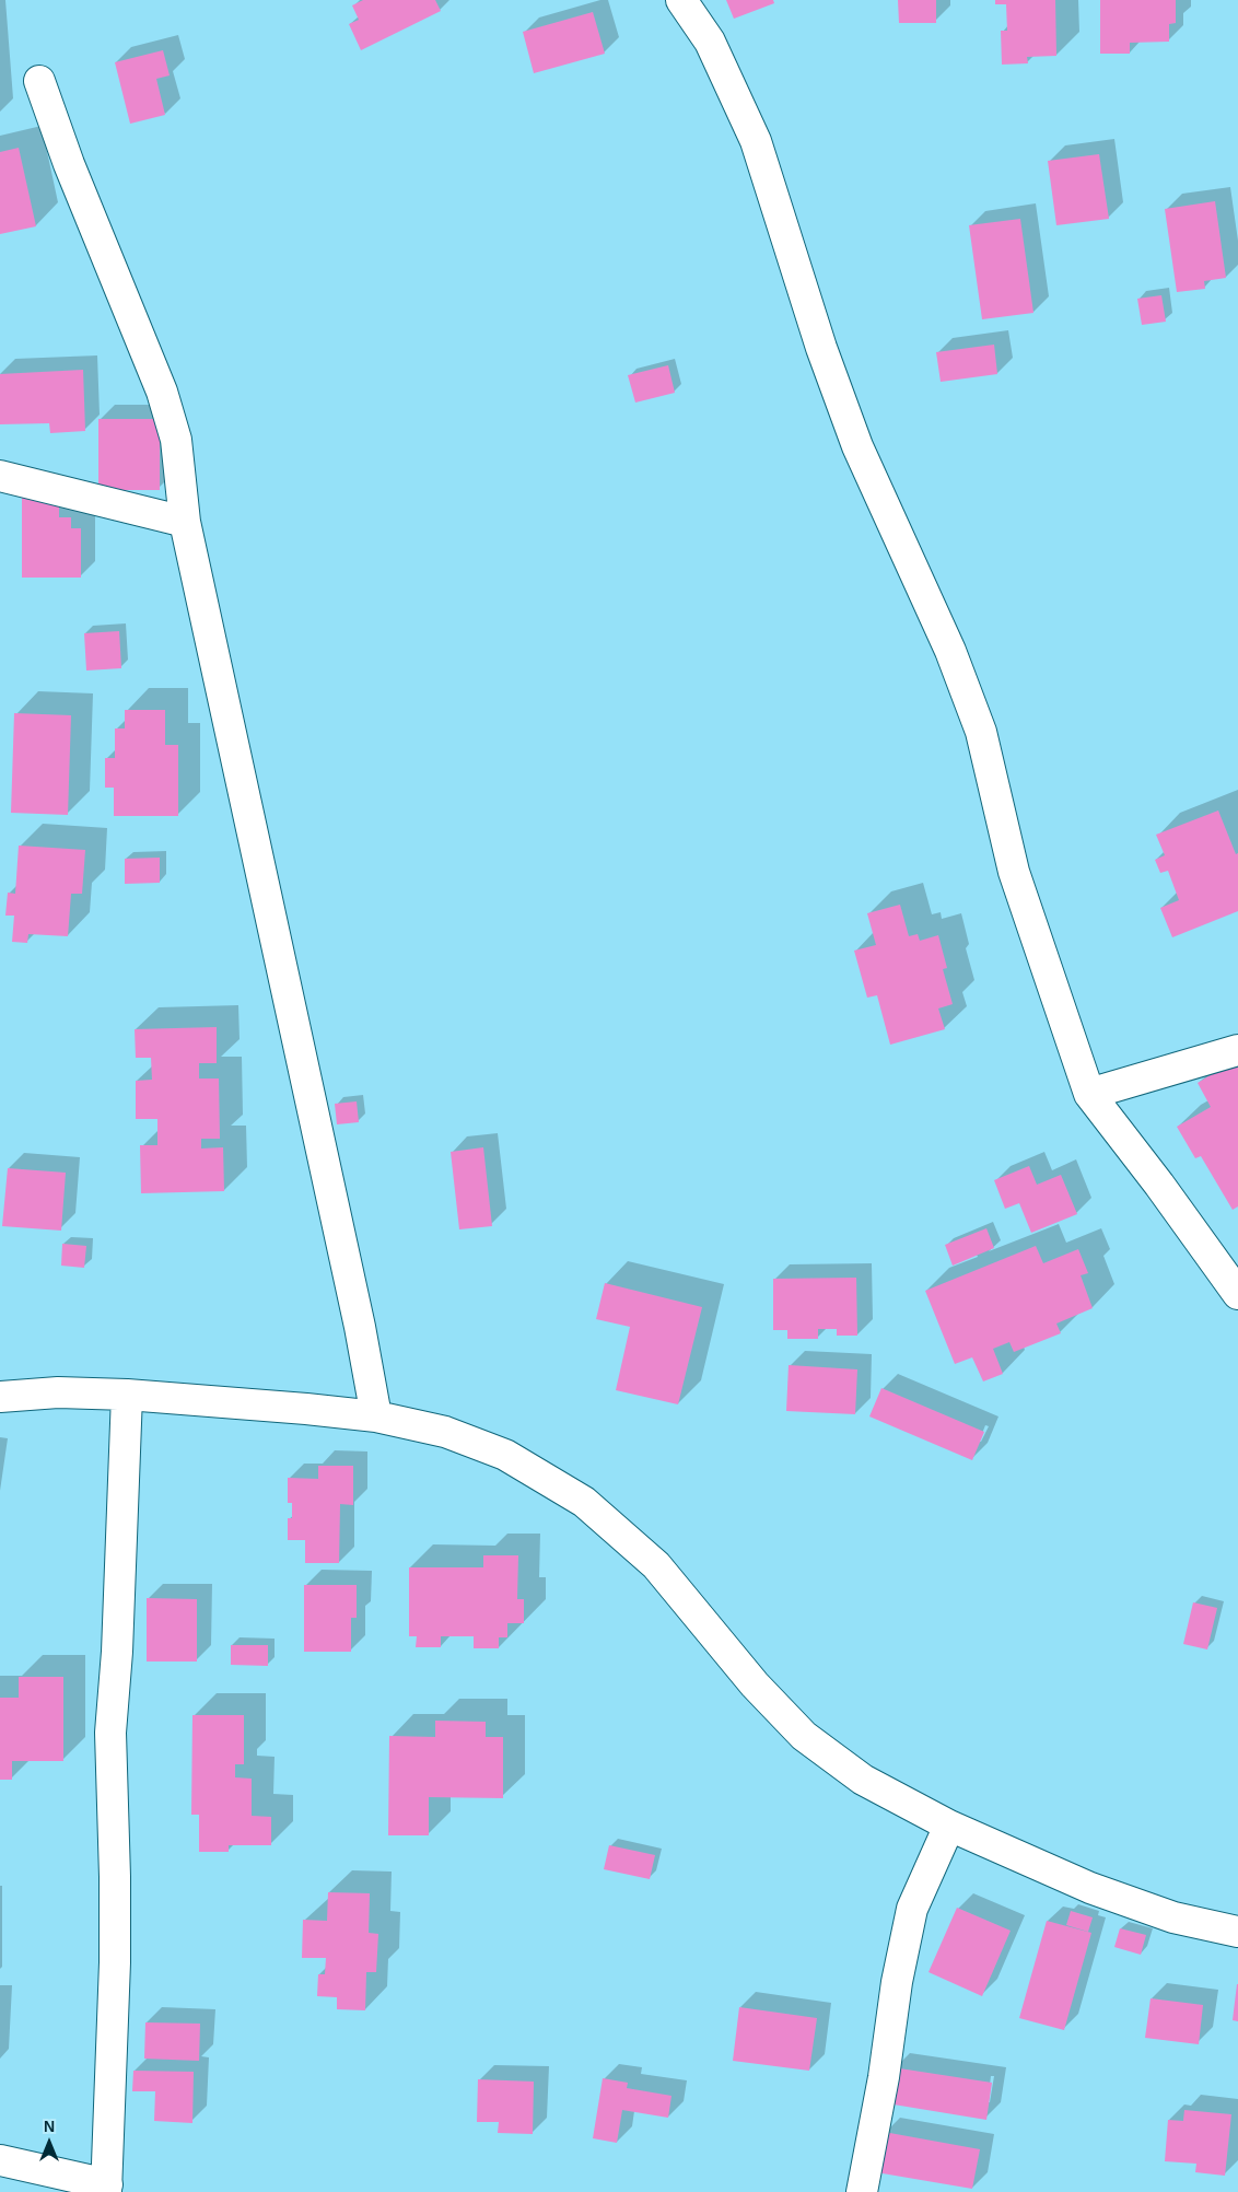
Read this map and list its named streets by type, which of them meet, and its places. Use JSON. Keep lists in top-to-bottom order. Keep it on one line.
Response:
{"north":"top"}
